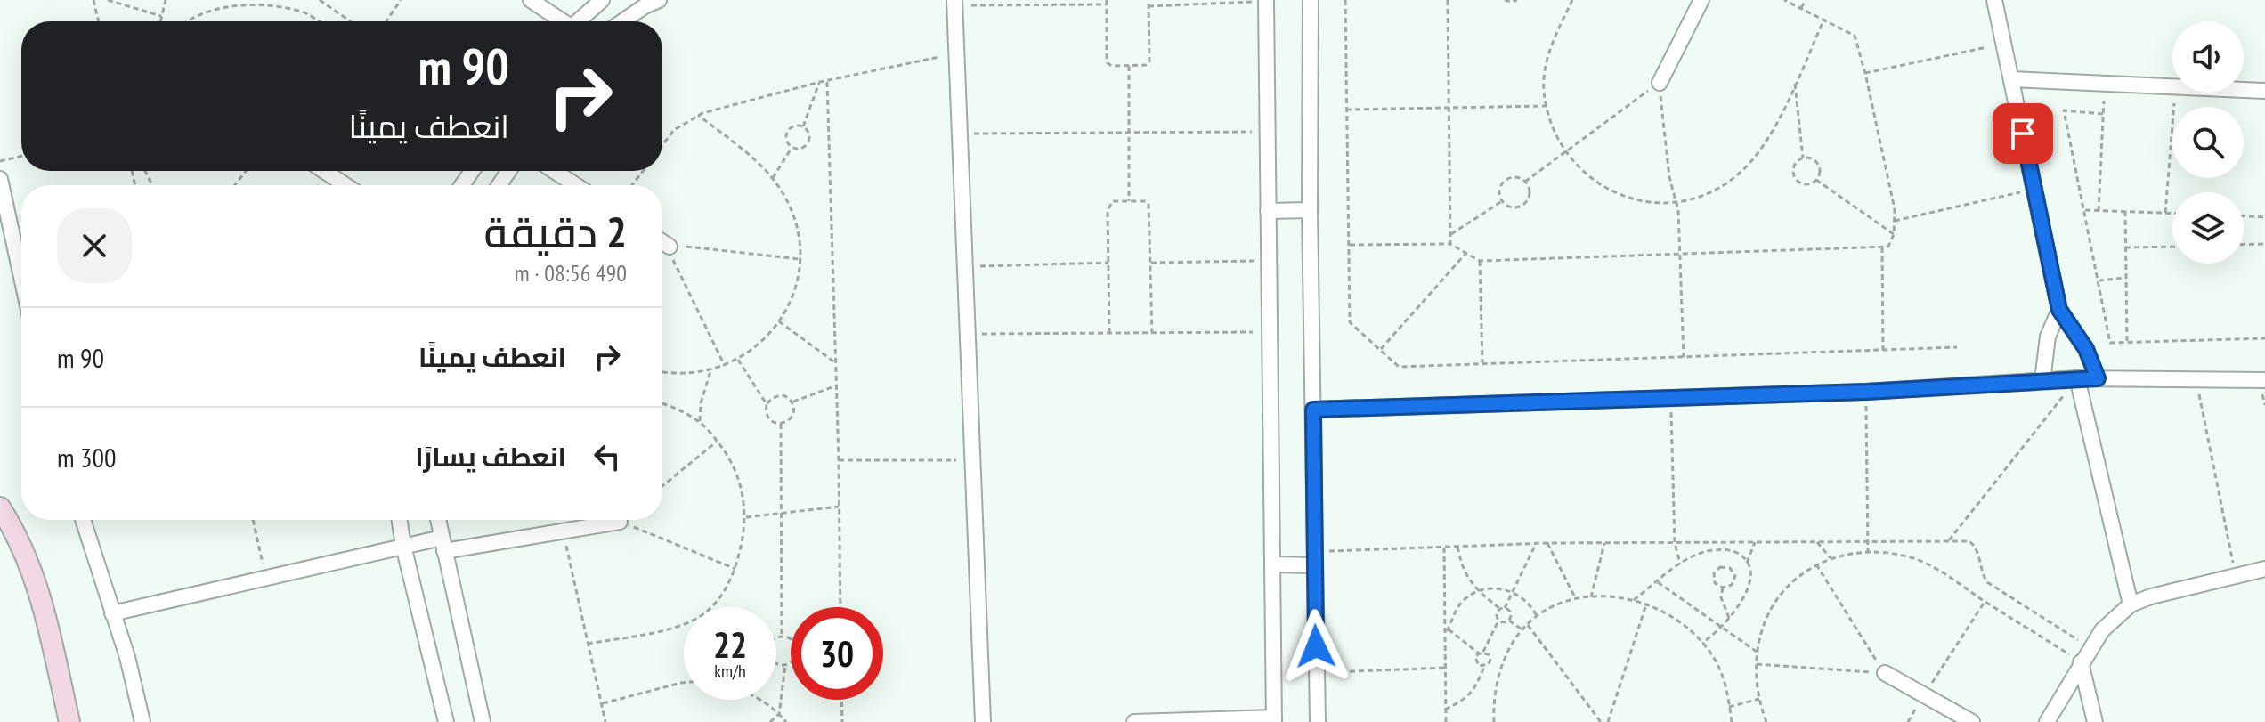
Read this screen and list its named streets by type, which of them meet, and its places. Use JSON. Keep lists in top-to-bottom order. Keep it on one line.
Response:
{"page":{"turn":["90 m","انعطف يمينًا"],"heading":["2 دقيقة","490 m · 08:56"],"list":[{"name":"انعطف يمينًا","value":"90 m"},{"name":"انعطف يسارًا","value":"300 m"}],"speed":"22 km/h","limit":"30"}}
